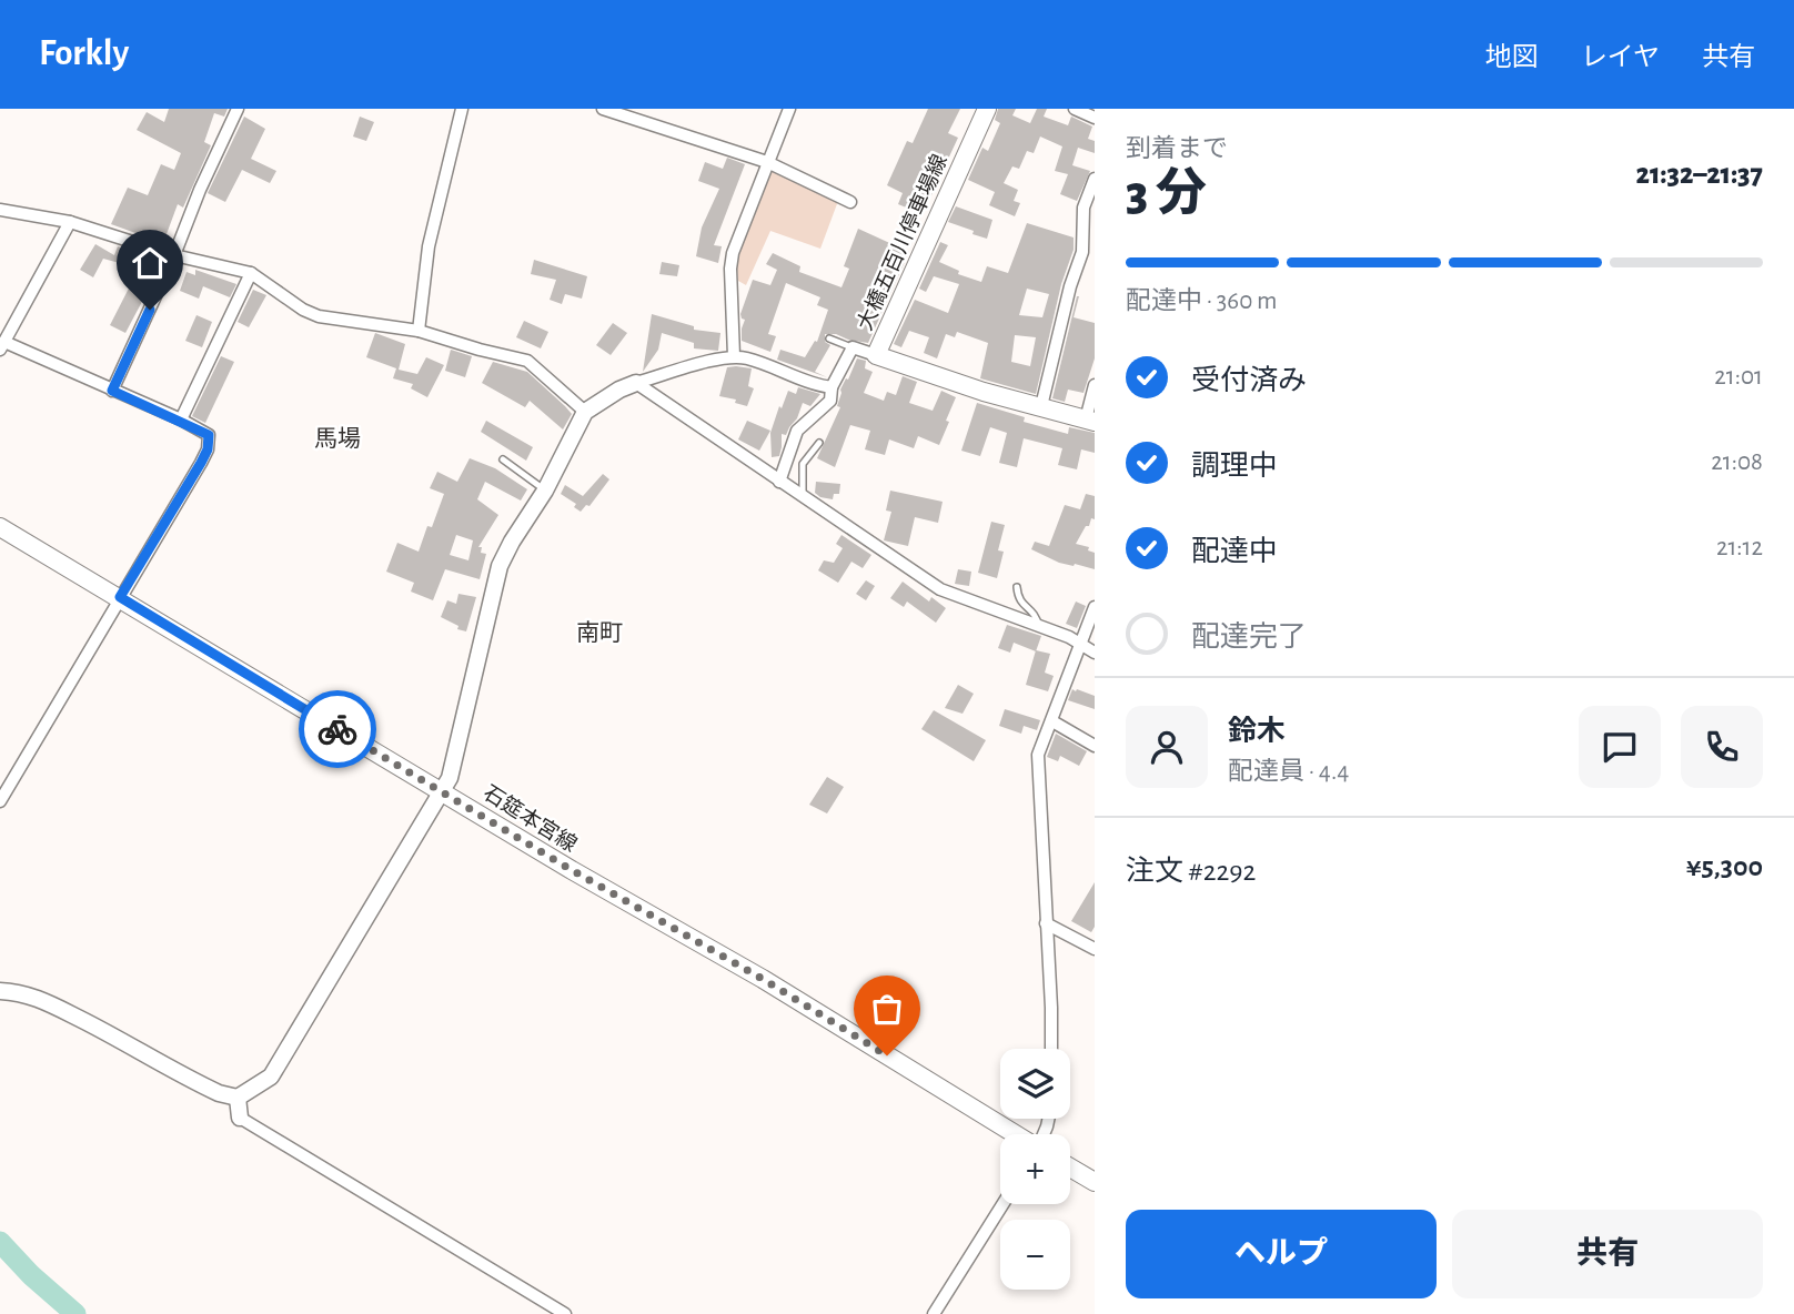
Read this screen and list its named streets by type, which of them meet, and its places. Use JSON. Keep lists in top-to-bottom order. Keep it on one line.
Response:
{"streets":{"main road":["大橋五百川停車場線","石筵本宮線"]},"districts":["馬場","南町"],"page":{"header":"Forkly","nav":["地図","レイヤ","共有"],"heading":["3 分","到着まで","21:32–21:37"],"panel":["鈴木","配達員 · 4.4","注文 #2292","¥5,300"],"bar":"配達中 · 360 m","list":[["受付済み","21:01"],["調理中","21:08"],["配達中","21:12"],"配達完了"],"map_buttons":["+","−"],"buttons":["ヘルプ","共有"]}}
